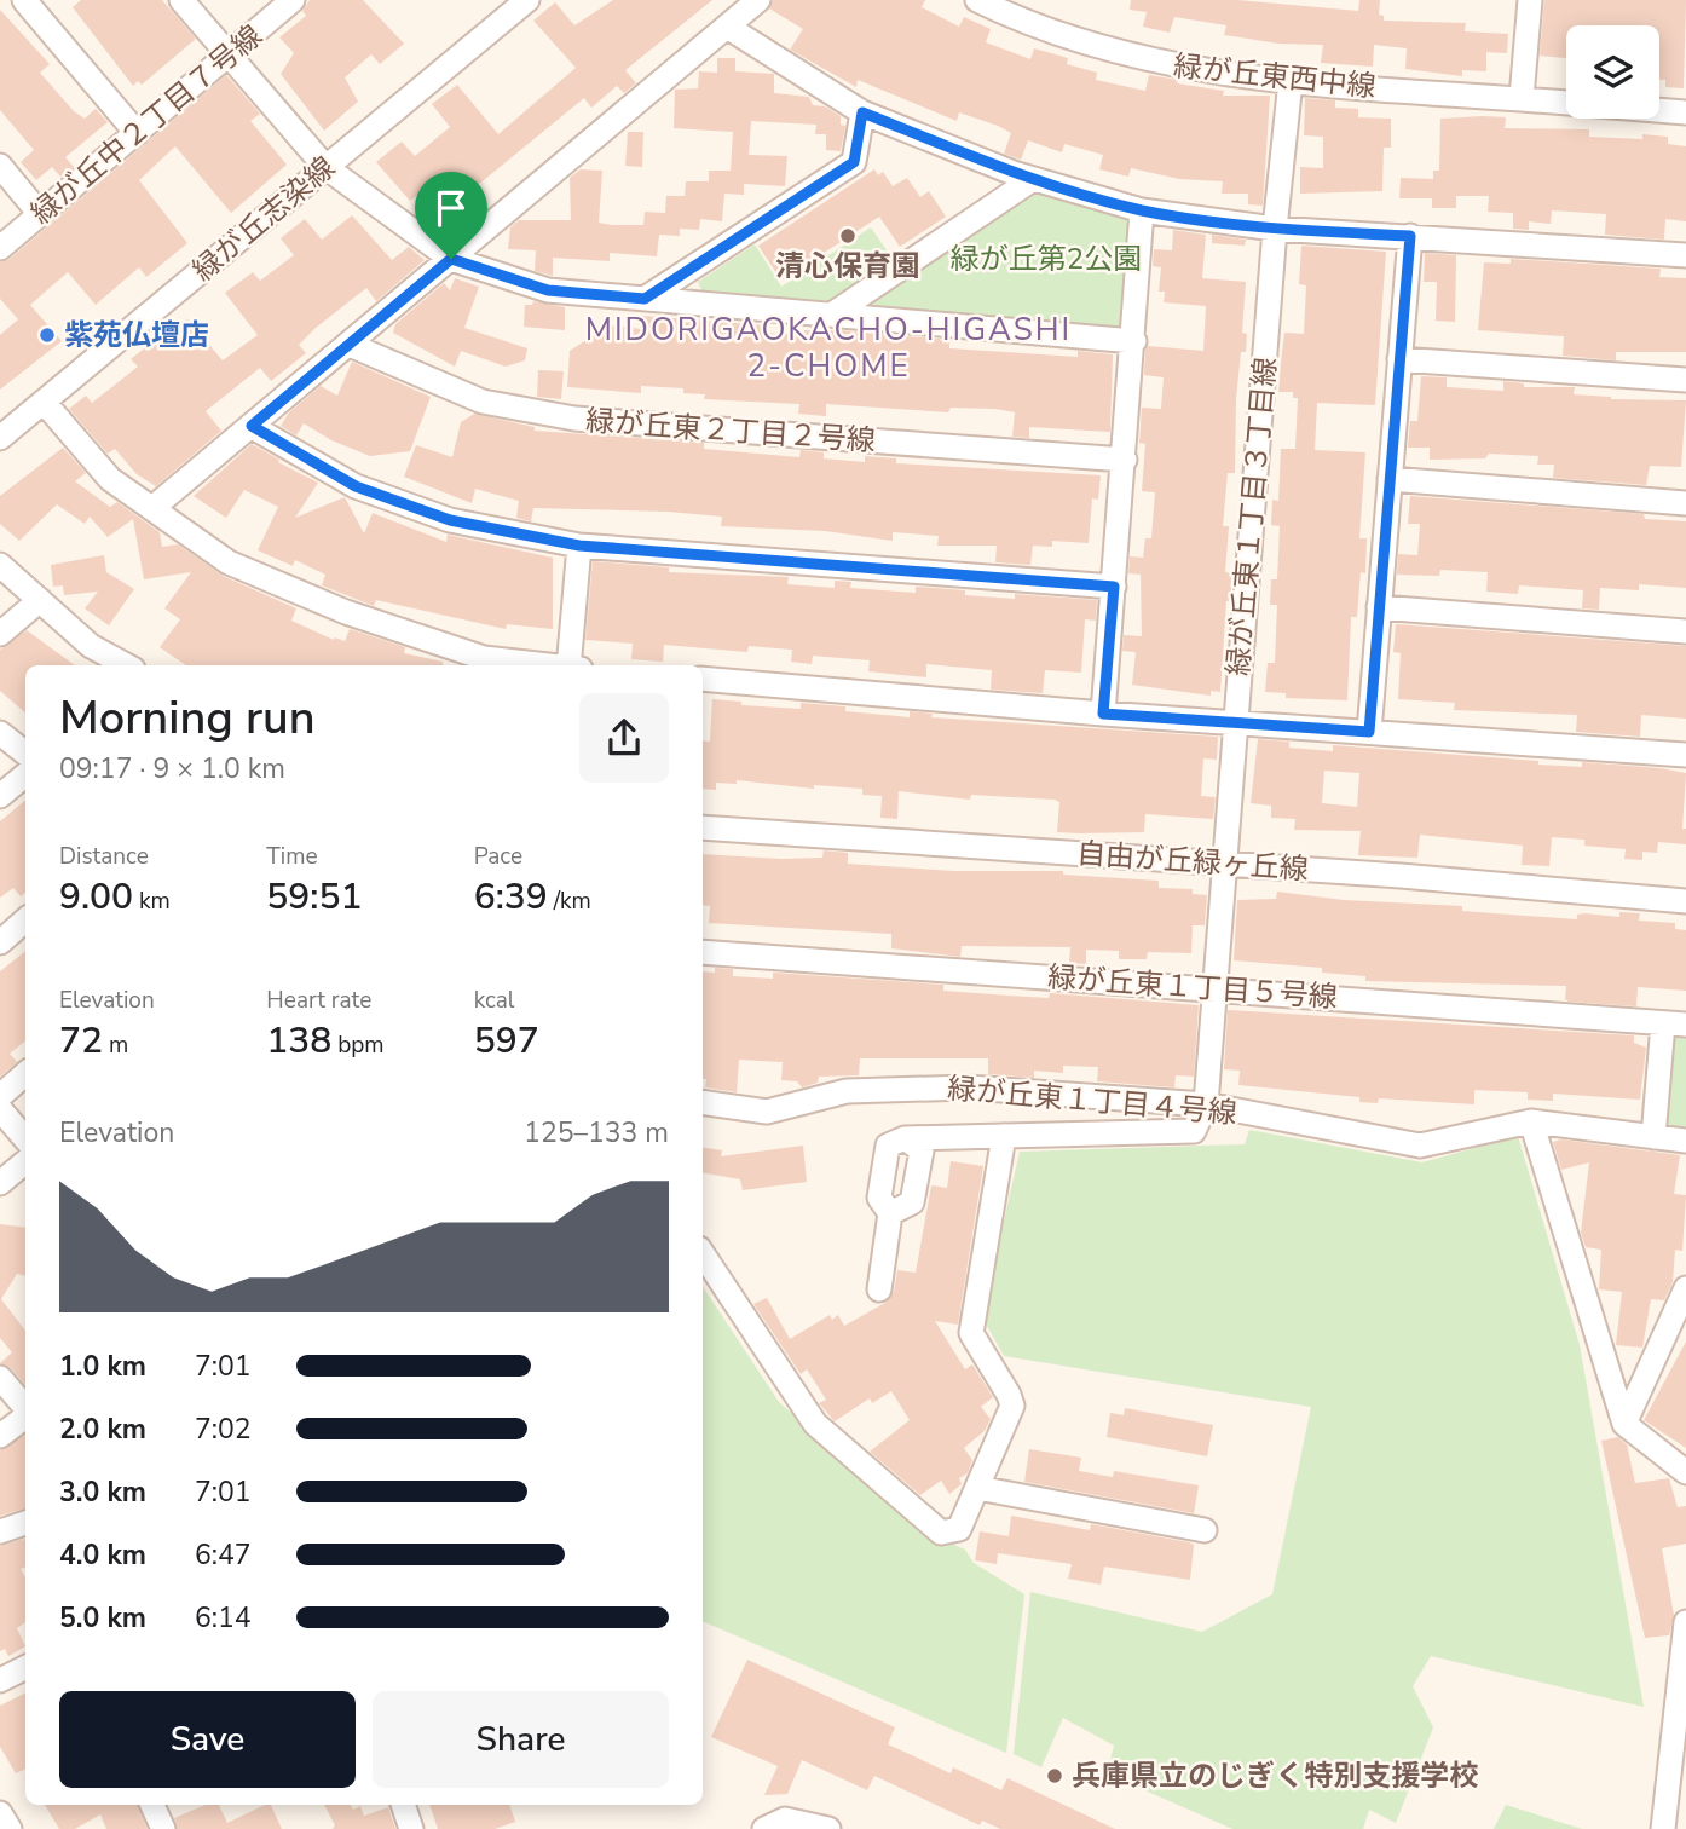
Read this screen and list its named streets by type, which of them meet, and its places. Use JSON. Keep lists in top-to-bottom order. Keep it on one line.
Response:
{"streets":{"street":["緑が丘東西中線","緑が丘中２丁目７号線","緑が丘志染線","緑が丘東２丁目２号線","緑が丘東１丁目３丁目線","自由が丘緑ヶ丘線","緑が丘東１丁目５号線","緑が丘東１丁目４号線"]},"crossings":[["緑が丘東西中線","緑が丘東１丁目３丁目線"],["緑が丘東１丁目３丁目線","自由が丘緑ヶ丘線"],["緑が丘東１丁目３丁目線","緑が丘東１丁目５号線"],["緑が丘東１丁目３丁目線","緑が丘東１丁目４号線"]],"districts":["MIDORIGAOKACHO-HIGASHI 2-CHOME"],"parks":["緑が丘第2公園"],"places":["清心保育園","紫苑仏壇店","兵庫県立のじぎく特別支援学校"],"page":{"heading":["Morning run","09:17 · 9 × 1.0 km"],"stats":[["Distance","9.00 km"],["Time","59:51"],["Pace","6:39 /km"],["Elevation","72 m"],["Heart rate","138 bpm"],["kcal","597"]],"chart":["Elevation","125–133 m"],"list":[{"name":"1.0 km","note":"7:01"},{"name":"2.0 km","note":"7:02"},{"name":"3.0 km","note":"7:01"},{"name":"4.0 km","note":"6:47"},{"name":"5.0 km","note":"6:14"}],"buttons":["Save","Share"]}}
